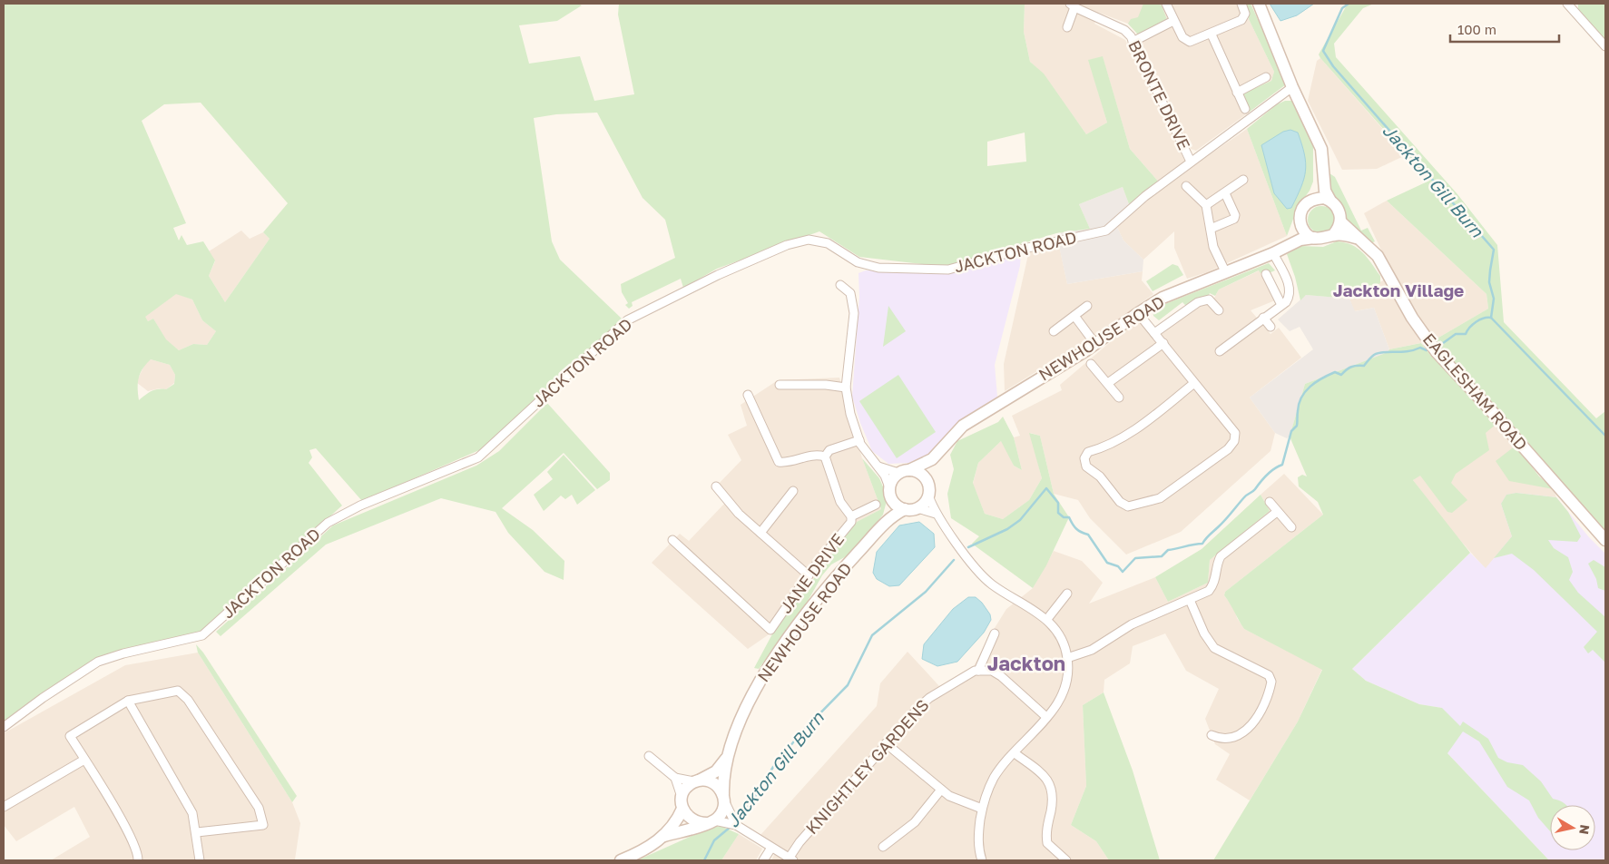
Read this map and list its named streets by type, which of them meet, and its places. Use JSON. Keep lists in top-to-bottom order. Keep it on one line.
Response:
{"streets":{"street":["BRONTE DRIVE","JACKTON ROAD","NEWHOUSE ROAD","EAGLESHAM ROAD","JANE DRIVE","KNIGHTLEY GARDENS"]},"crossings":[["BRONTE DRIVE","JACKTON ROAD"],["NEWHOUSE ROAD","EAGLESHAM ROAD"]],"districts":["Jackton Village","Jackton"],"water":["Jackton Gill Burn"],"scale_bar":"100 m","north":"right"}
